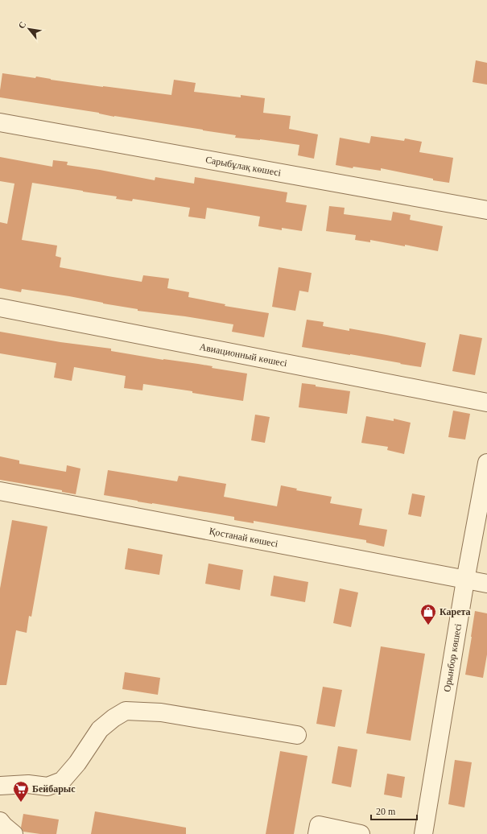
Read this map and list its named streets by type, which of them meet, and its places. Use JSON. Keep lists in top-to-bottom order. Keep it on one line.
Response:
{"streets":{"street":["Сарыбұлақ көшесі","Авиационный көшесі","Қостанай көшесі","Орынбор көшесі"]},"crossings":[["Қостанай көшесі","Орынбор көшесі"]],"places":{"shop":["Карета"],"supermarket":["Бейбарыс"]},"scale_bar":"20 m","north":"top left"}
